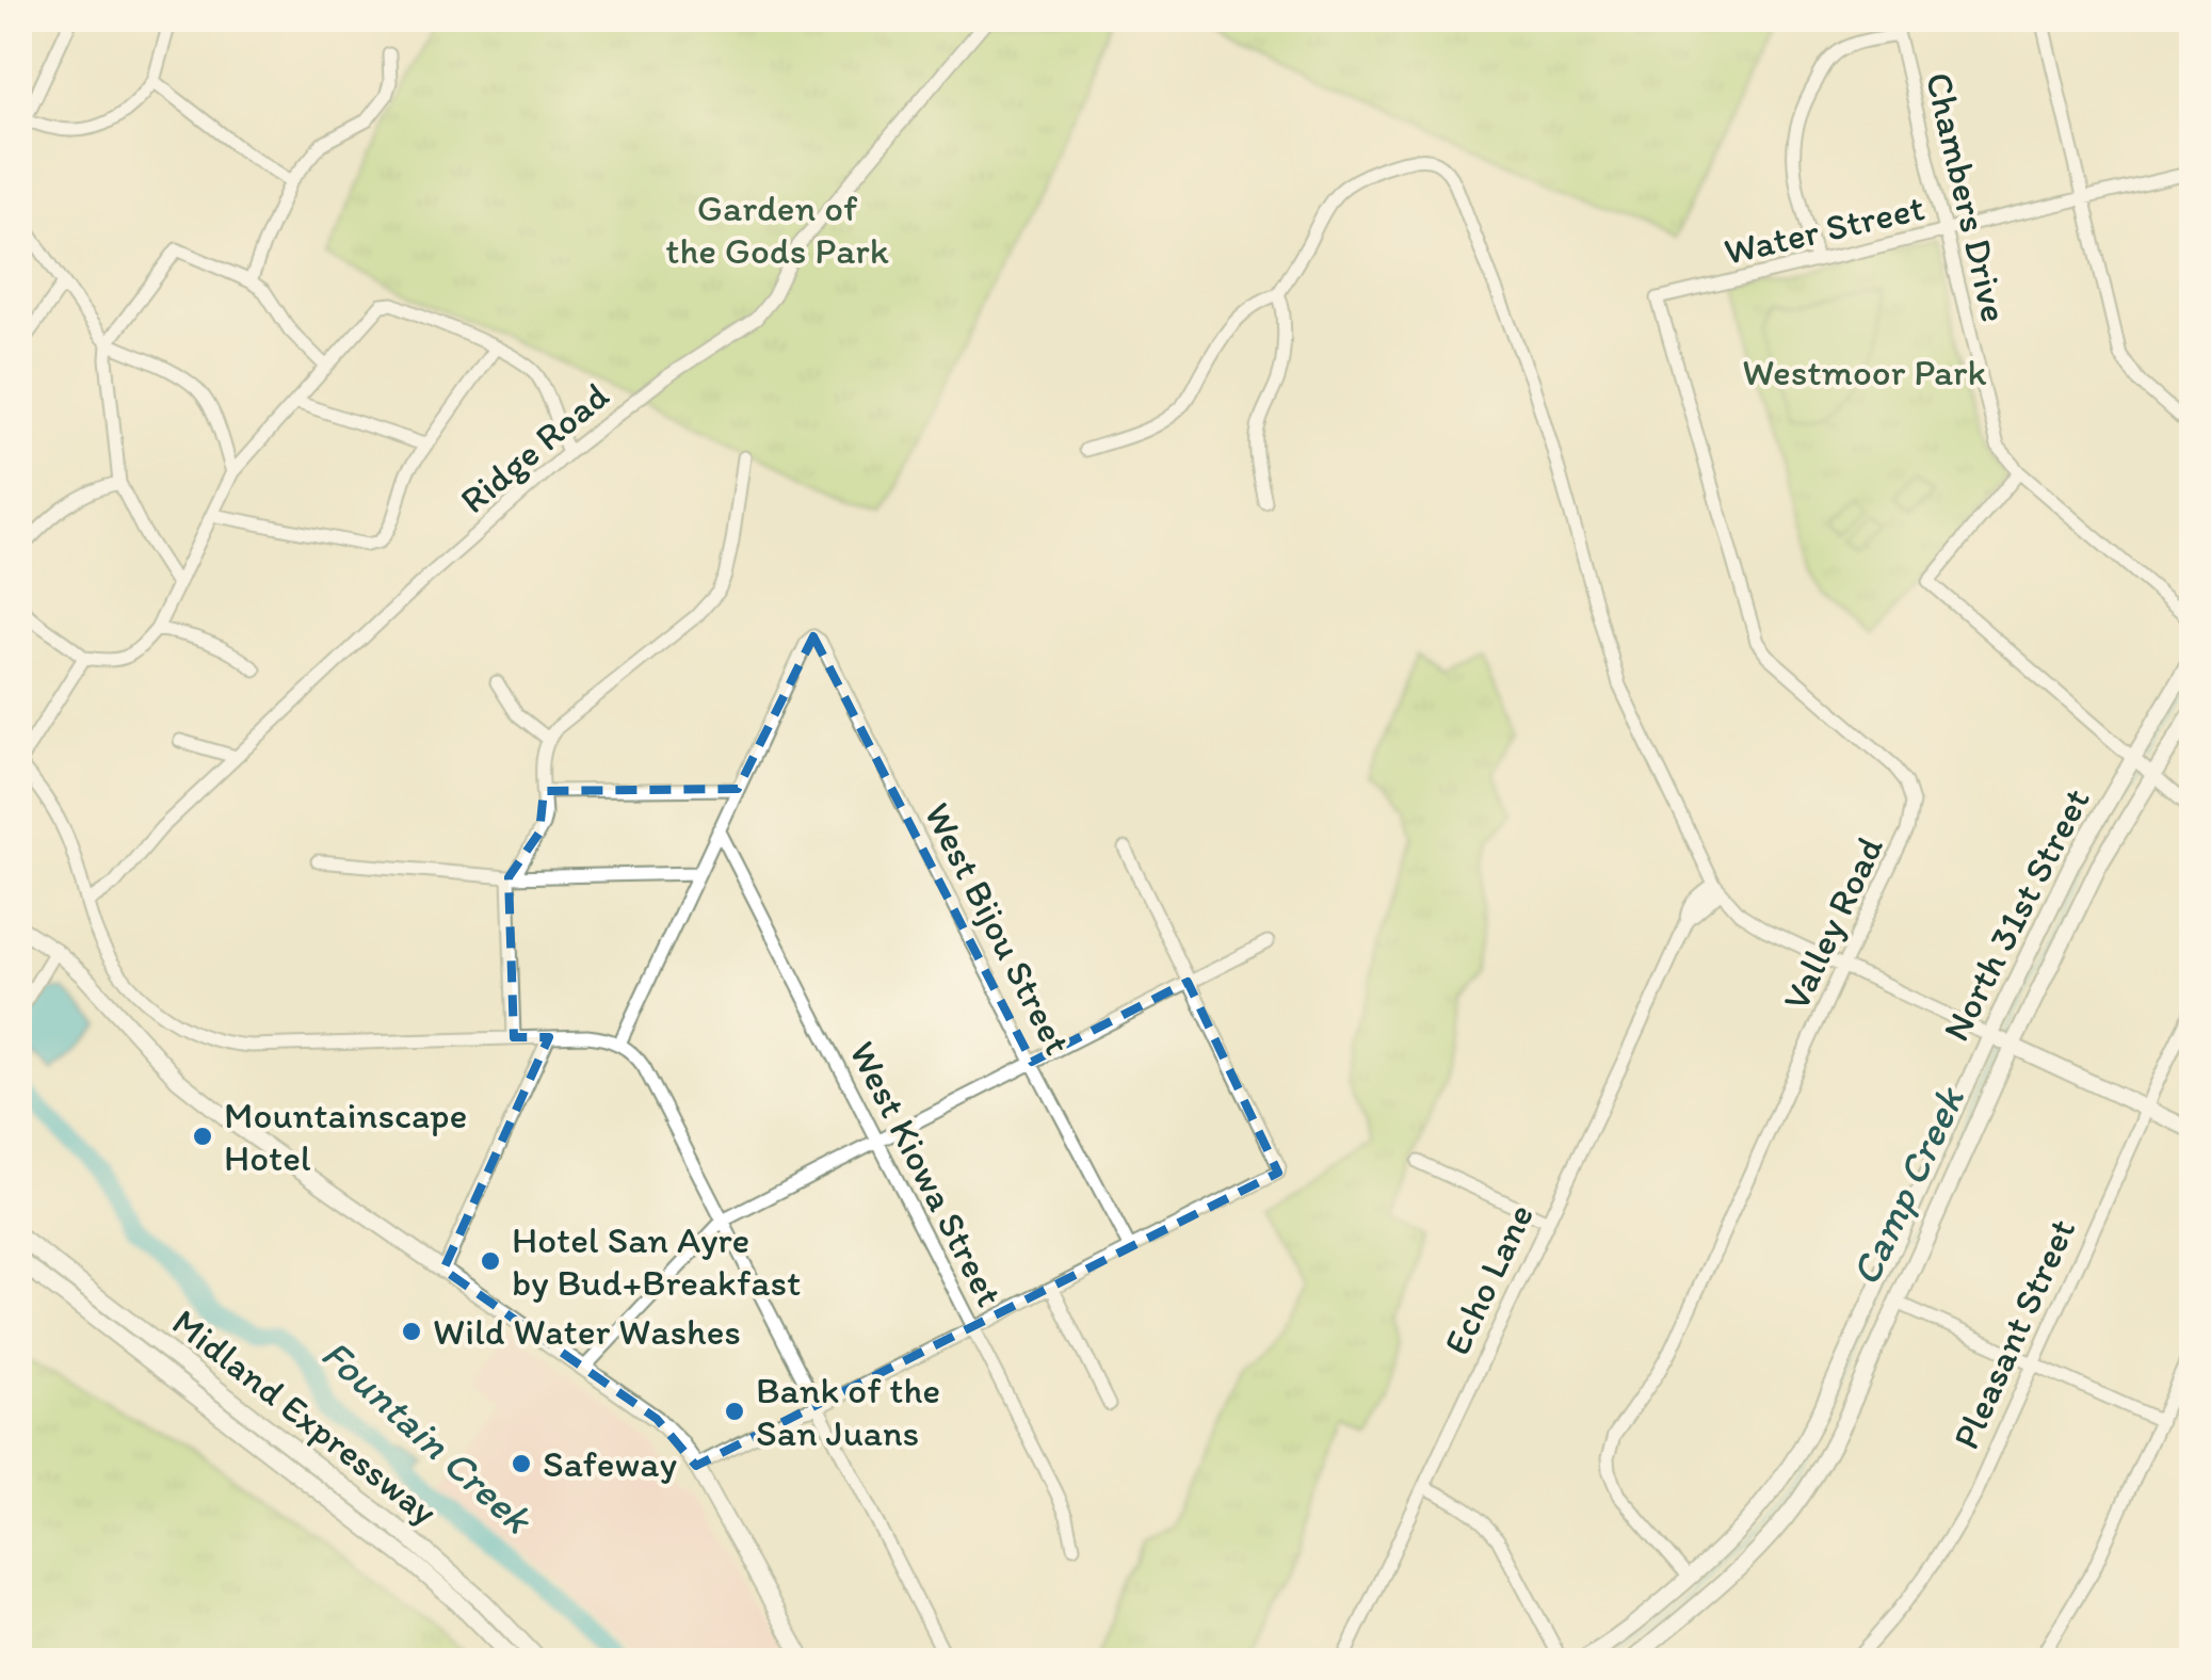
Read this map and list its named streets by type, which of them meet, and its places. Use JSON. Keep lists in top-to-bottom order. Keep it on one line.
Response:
{"streets":{"highway":["Midland Expressway"],"main road":["North 31st Street"],"street":["Chambers Drive","Water Street","Ridge Road","Valley Road","West Bijou Street","West Kiowa Street","Echo Lane","Pleasant Street"]},"crossings":[["Chambers Drive","Water Street"],["Water Street","Valley Road"],["North 31st Street","Valley Road"]],"water":["Camp Creek","Fountain Creek"],"parks":["Garden of the Gods Park","Westmoor Park"],"places":["Mountainscape Hotel","Hotel San Ayre by Bud+Breakfast","Wild Water Washes","Bank of the San Juans","Safeway"]}
